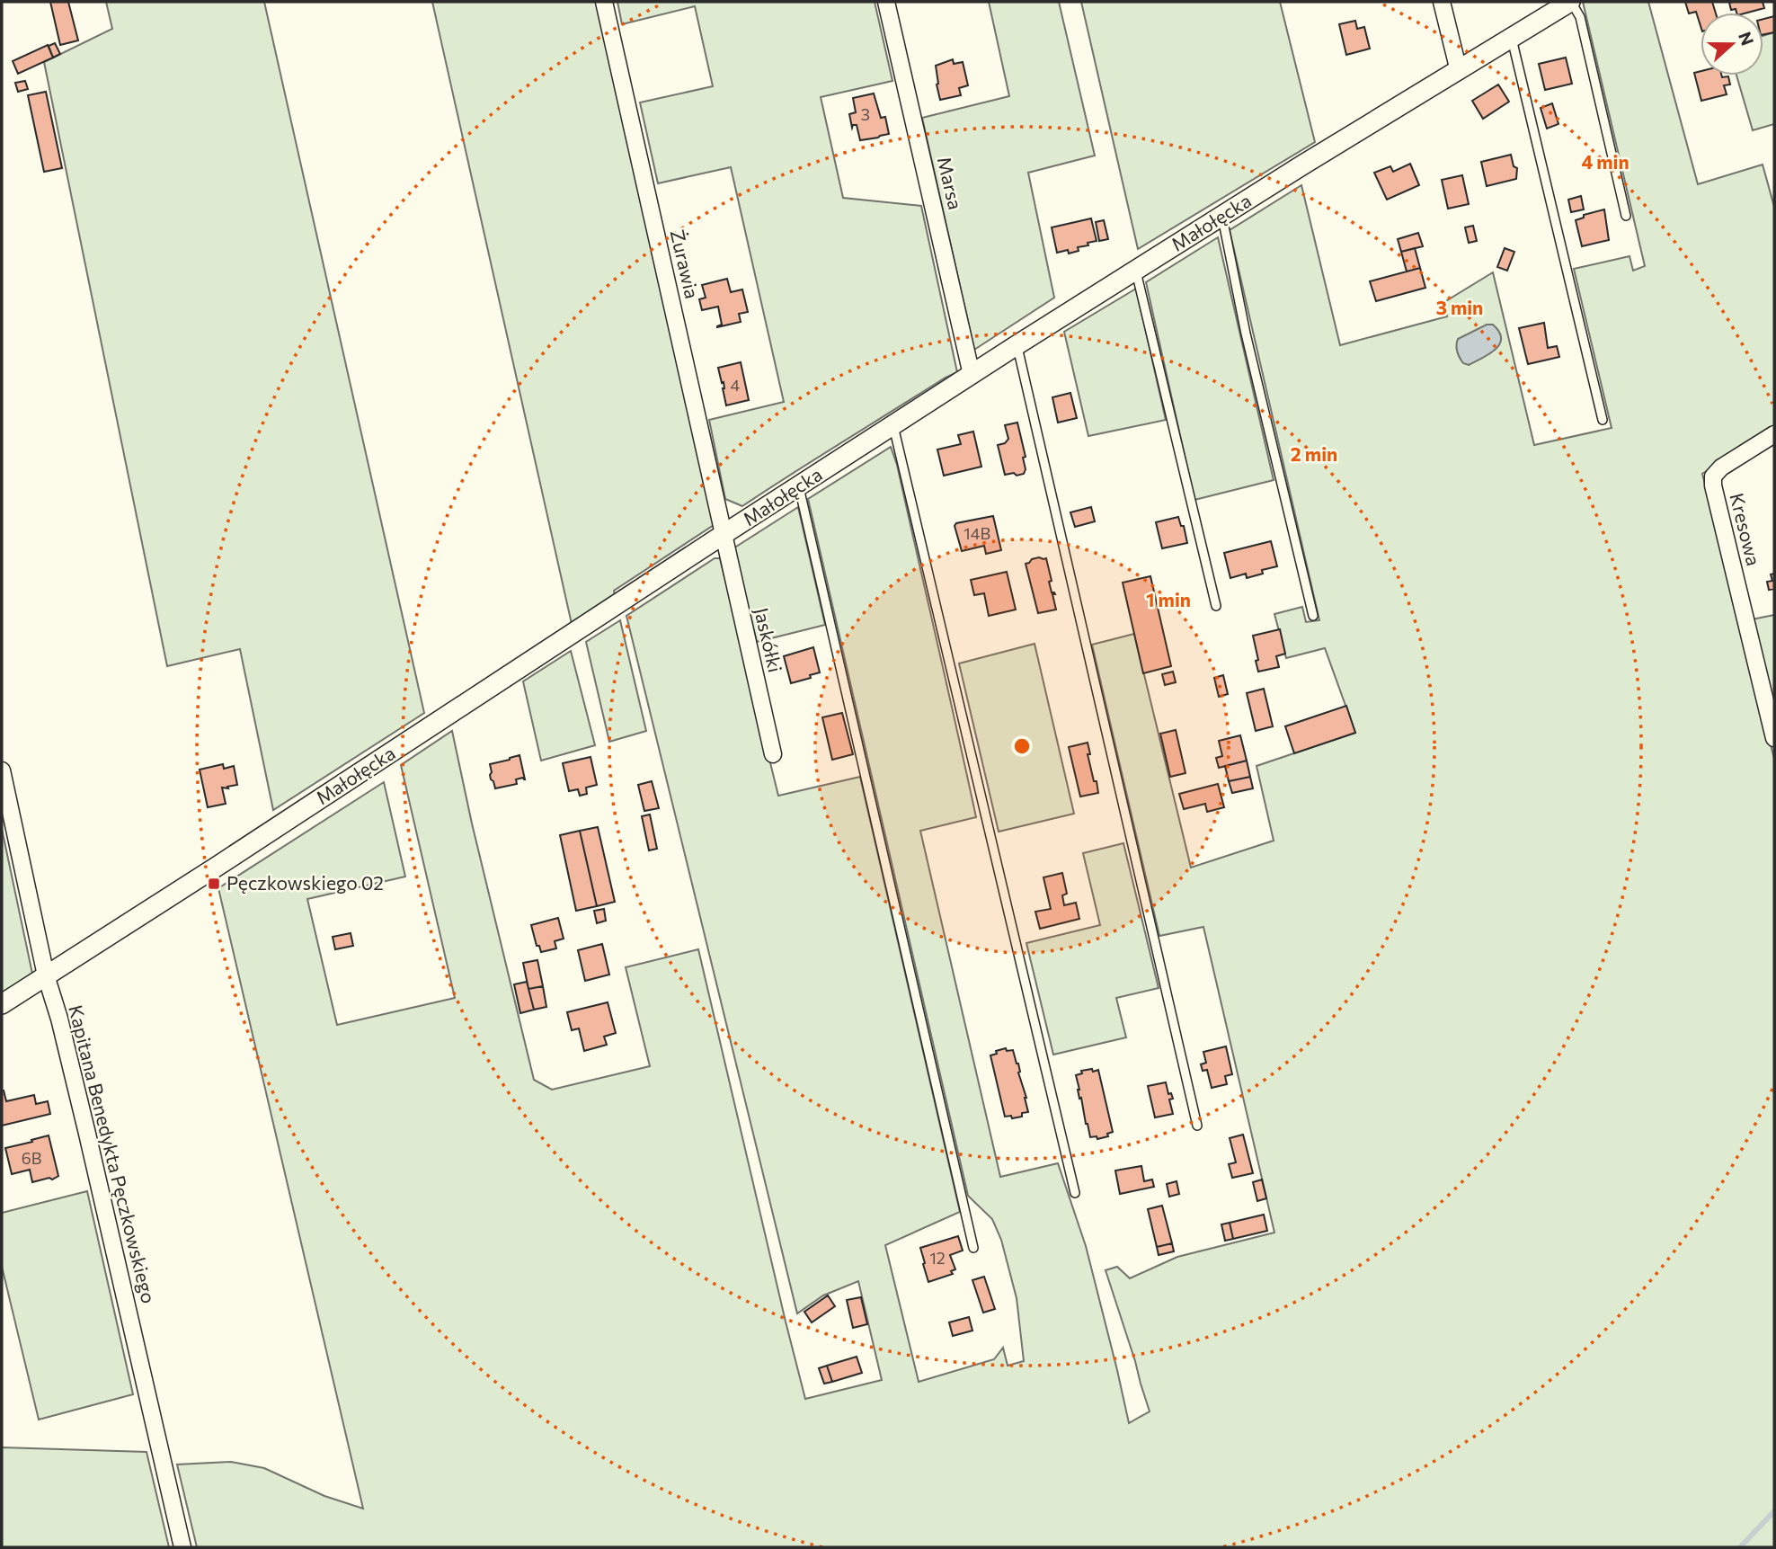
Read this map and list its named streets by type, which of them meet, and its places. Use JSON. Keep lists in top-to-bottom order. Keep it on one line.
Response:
{"streets":{"street":["Marsa","Małołęcka","Żurawia","Kresowa","Jaskółki","Kapitana Benedykta Pęczkowskiego"]},"crossings":[["Marsa","Małołęcka"],["Małołęcka","Żurawia"],["Małołęcka","Jaskółki"],["Małołęcka","Kapitana Benedykta Pęczkowskiego"],["Żurawia","Jaskółki"]],"places":{"transit":["Pęczkowskiego 02"]},"house_numbers":["3","4","14B","6B","12"],"north":"right","rings":["4 min","3 min","2 min","1 min"]}
